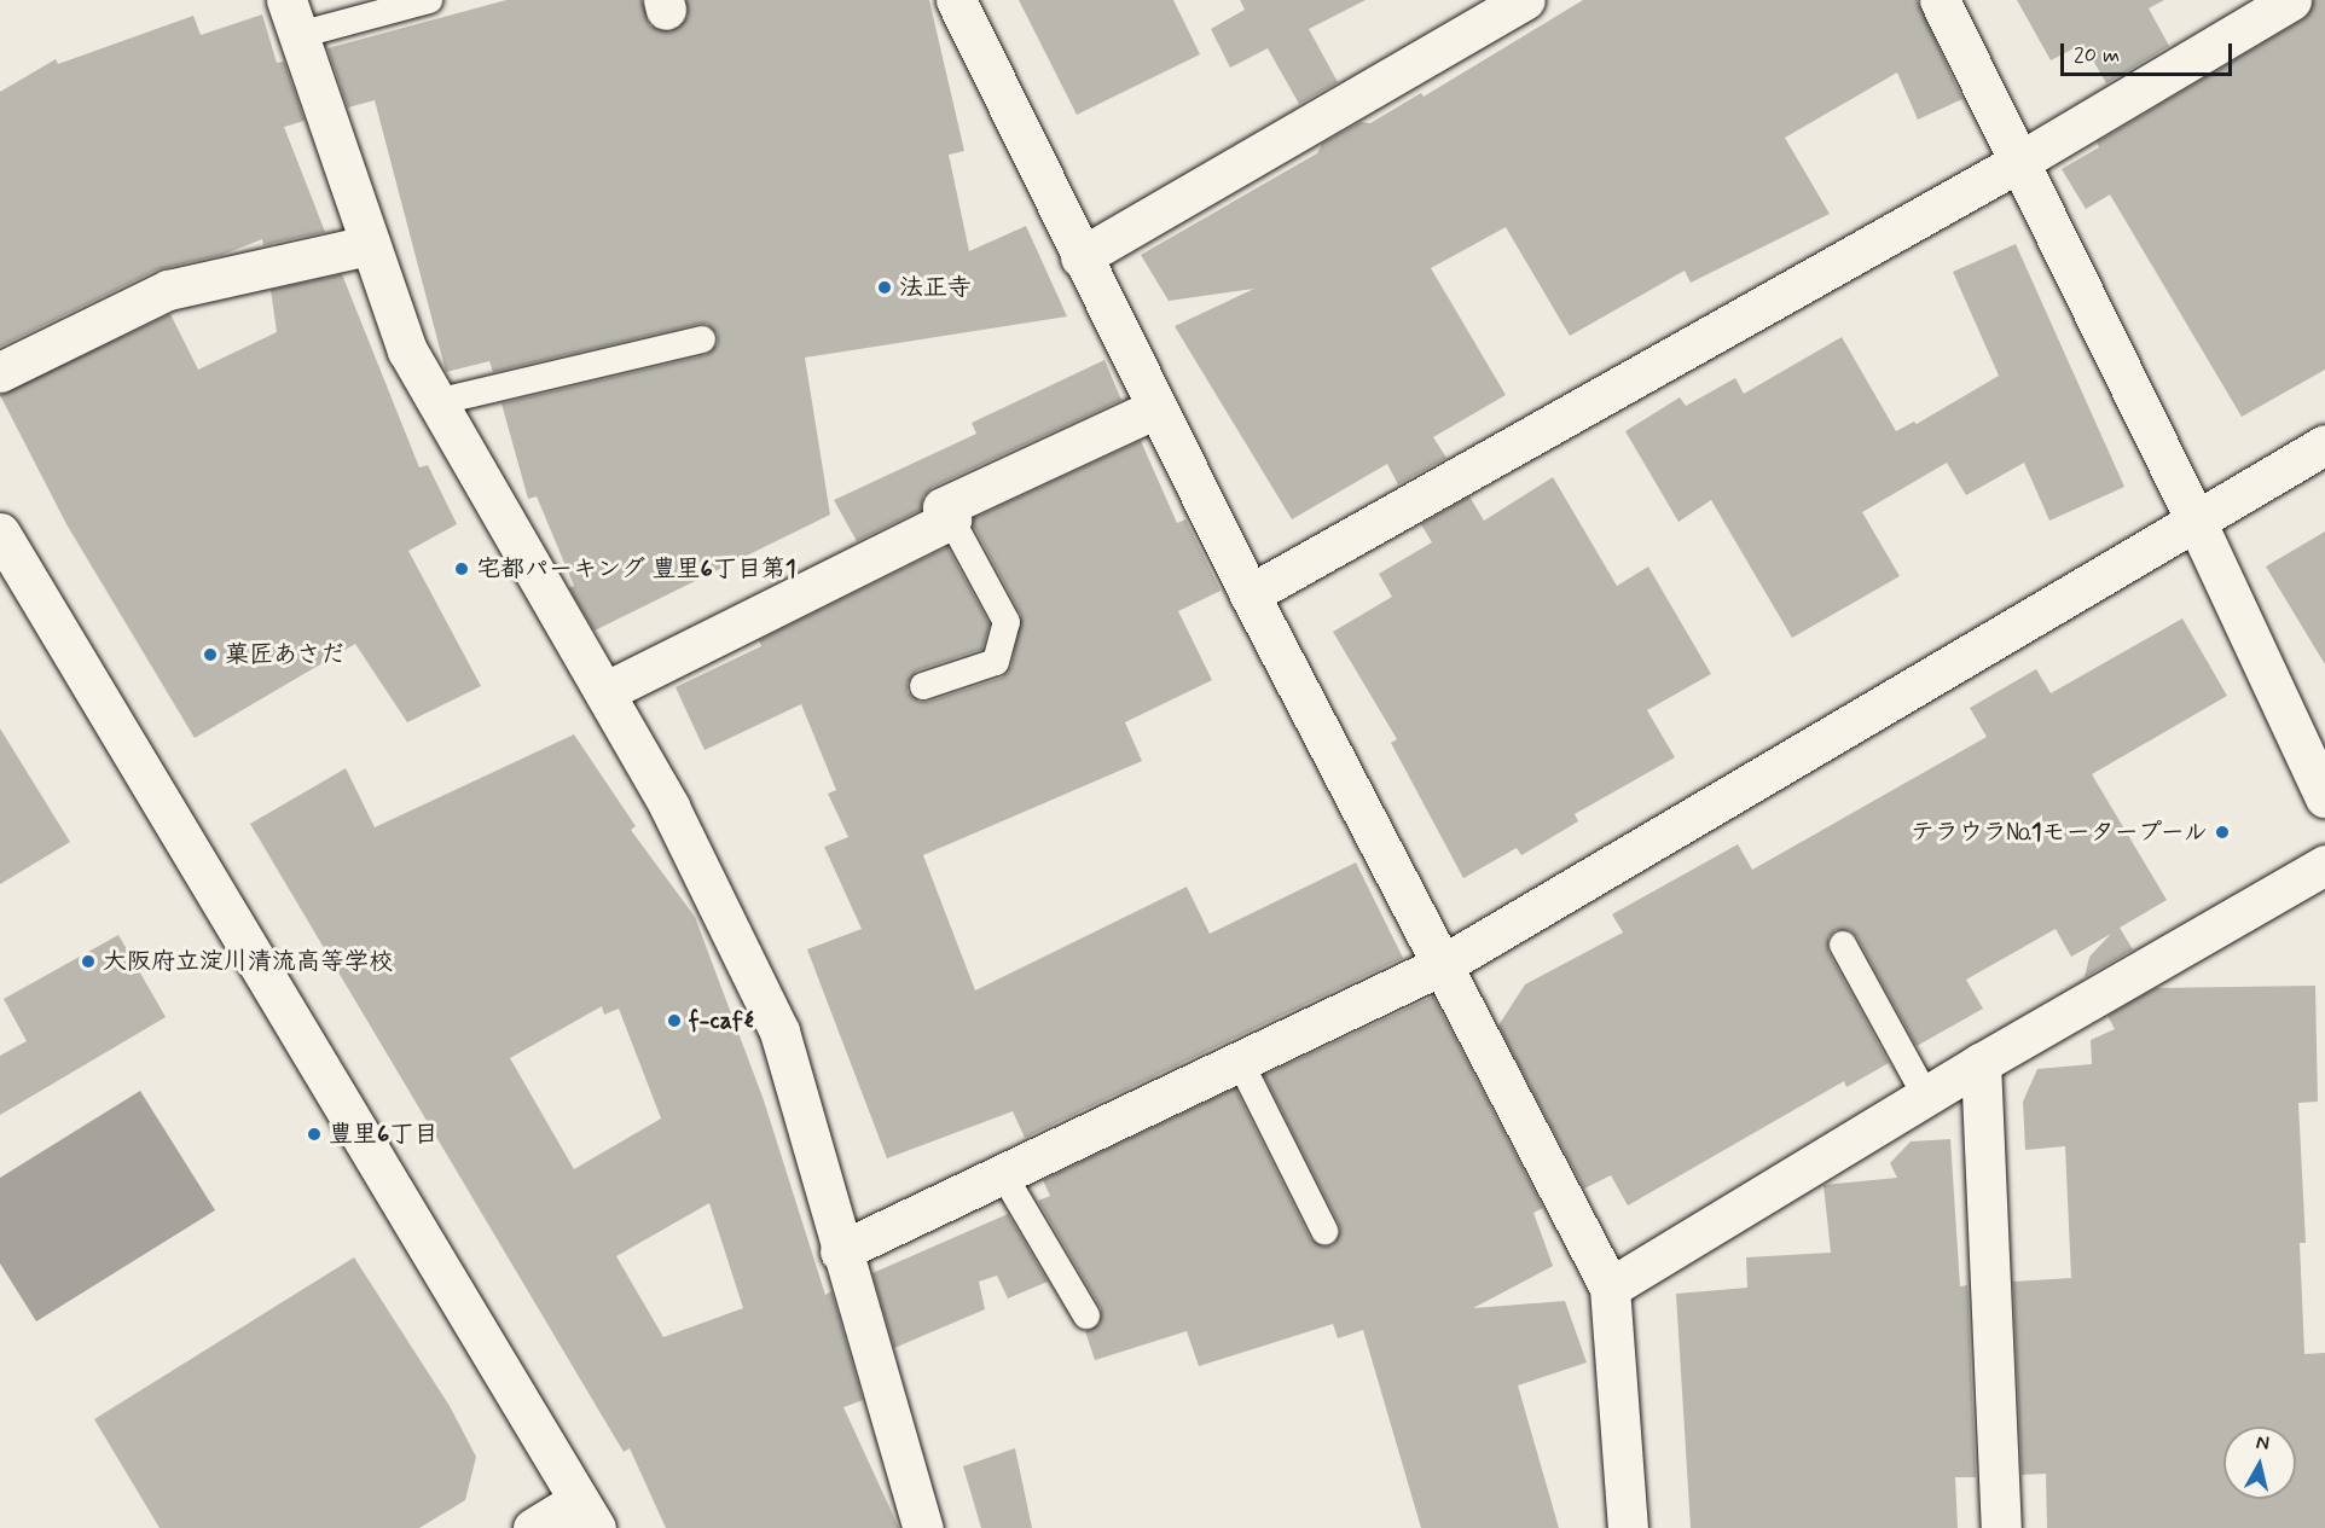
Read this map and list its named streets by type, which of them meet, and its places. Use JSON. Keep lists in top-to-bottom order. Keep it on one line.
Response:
{"places":["法正寺","宅都パーキング 豊里6丁目第1","菓匠あさだ","テラウラ№1モータープール","大阪府立淀川清流高等学校","f-café","豊里6丁目"],"scale_bar":"20 m","north":"top"}
